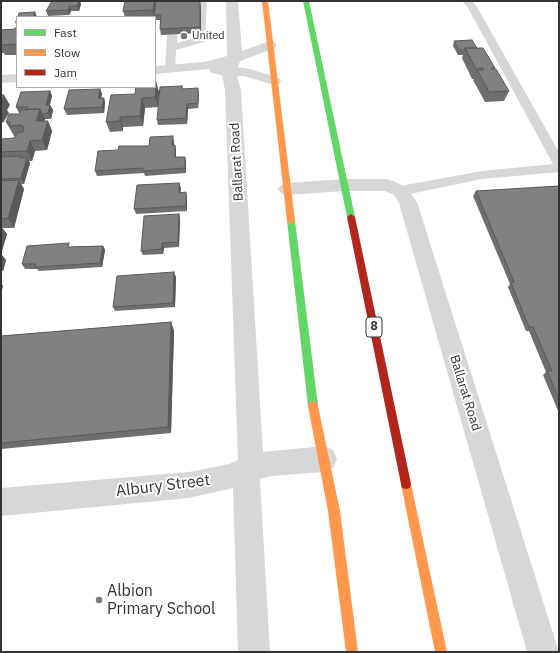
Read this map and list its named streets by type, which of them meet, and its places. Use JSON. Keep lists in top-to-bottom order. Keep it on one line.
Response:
{"streets":{"highway":["8"],"street":["Ballarat Road","Albury Street"]},"crossings":[["Ballarat Road","Albury Street"]],"places":["United","Albion Primary School"],"legend":["Fast","Slow","Jam"]}
